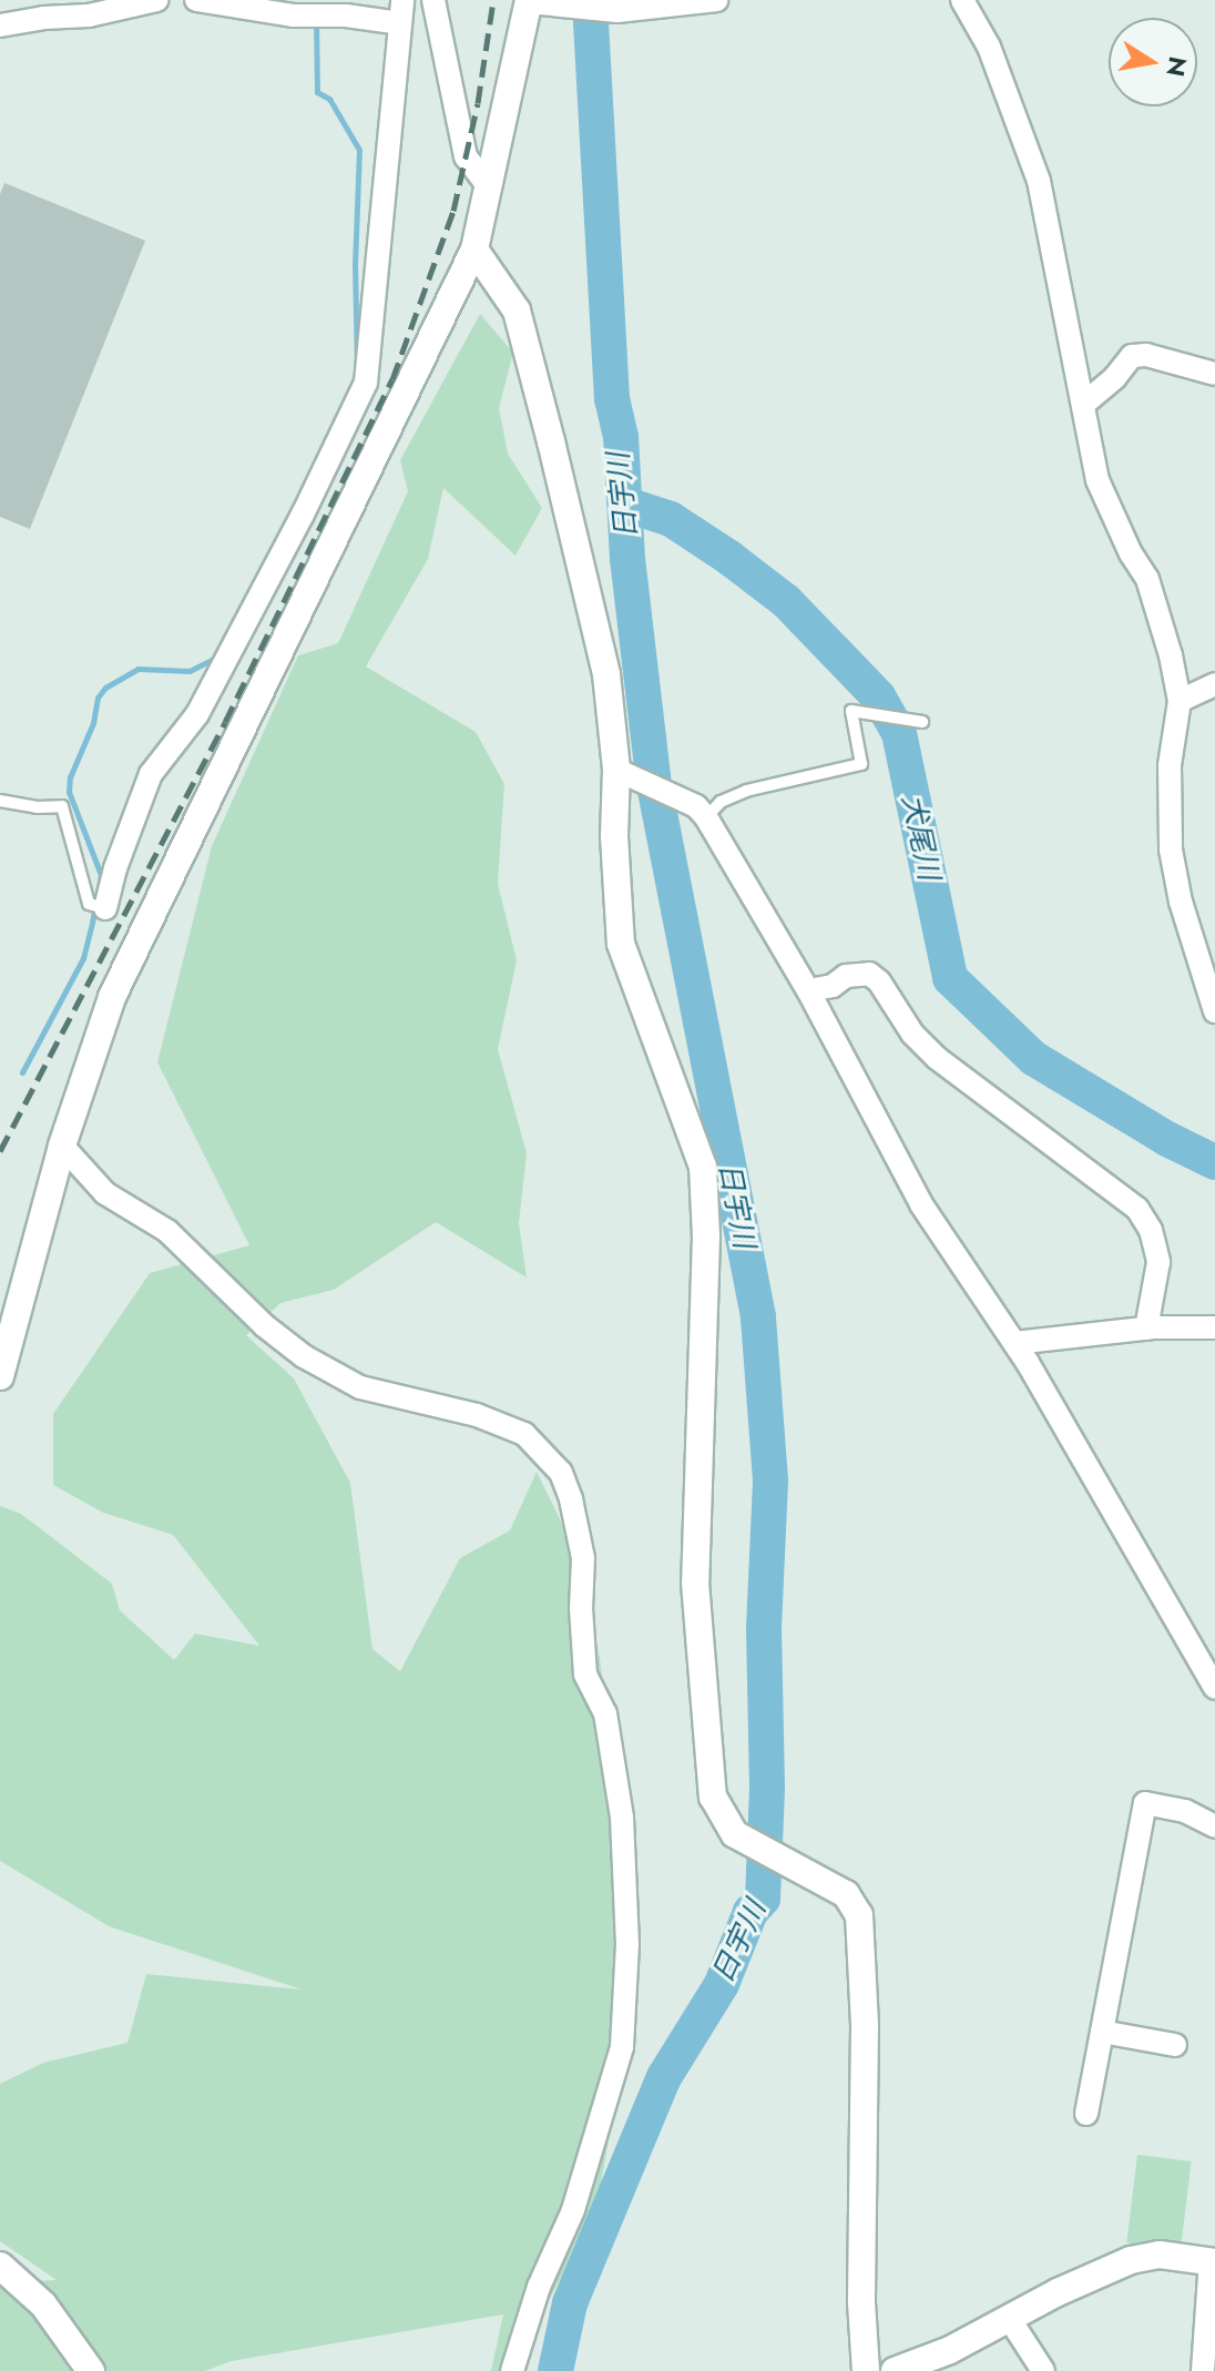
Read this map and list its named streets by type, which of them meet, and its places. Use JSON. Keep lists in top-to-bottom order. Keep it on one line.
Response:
{"water":["日宇川","犬尾川"],"north":"right"}
